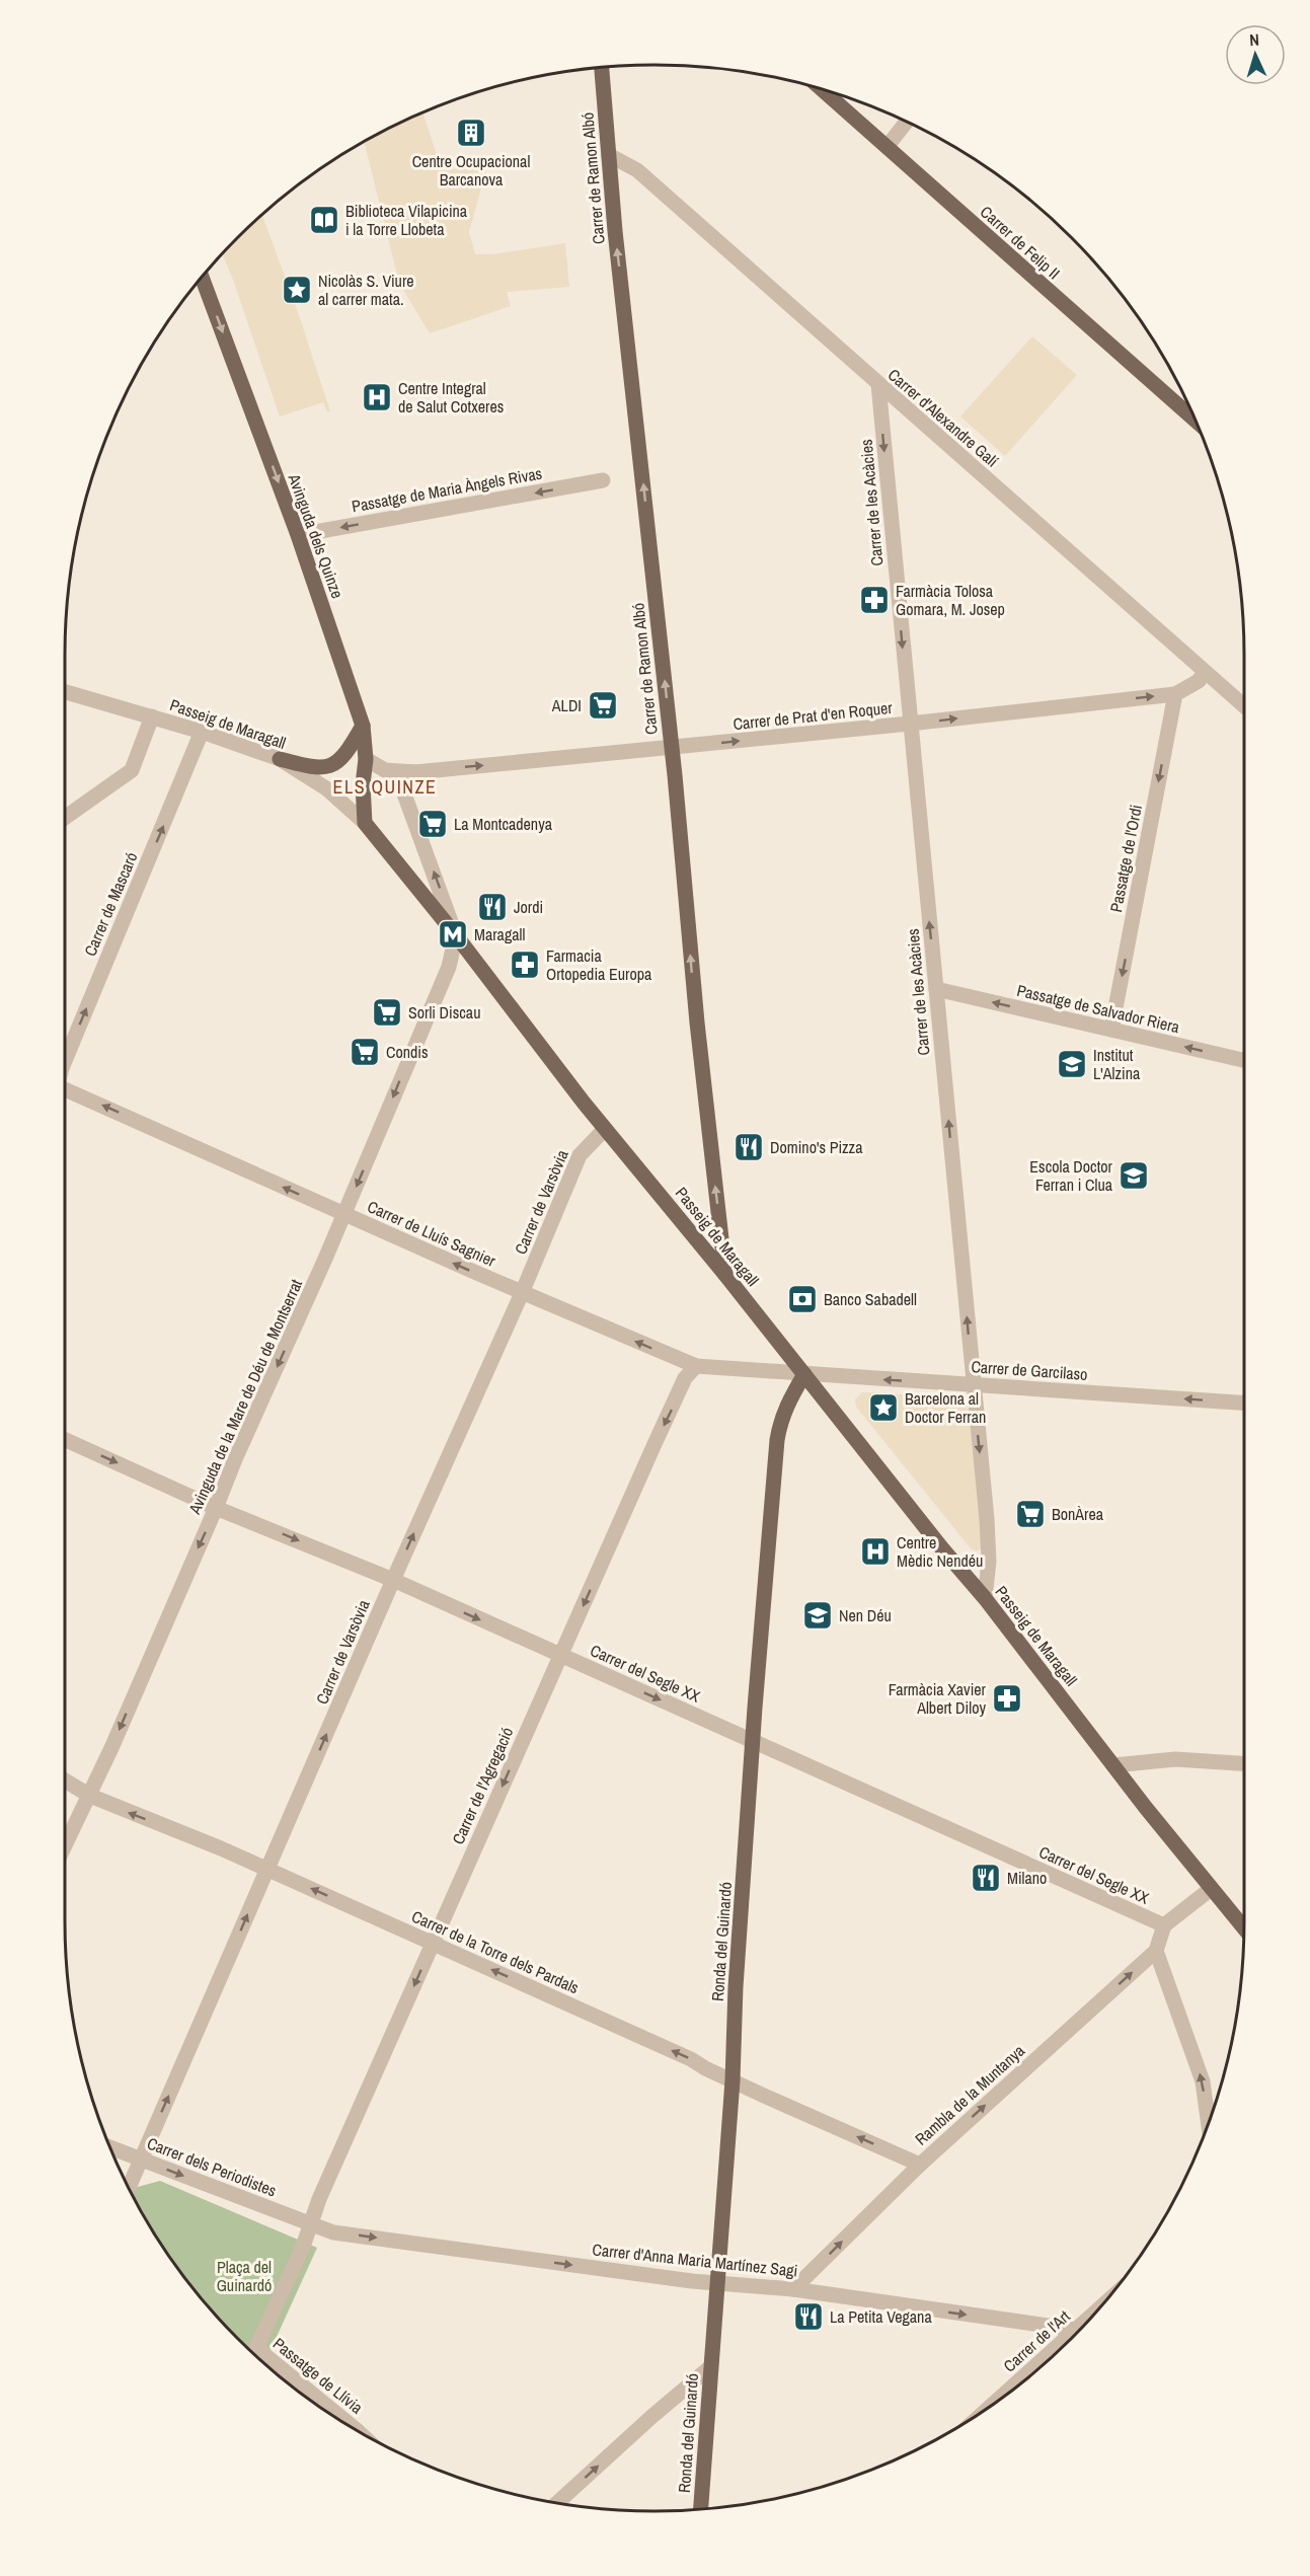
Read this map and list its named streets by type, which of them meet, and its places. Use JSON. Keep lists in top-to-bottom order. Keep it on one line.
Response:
{"streets":{"main road":["Carrer de Ramon Albó","Carrer de Felip II","Avinguda dels Quinze","Passeig de Maragall","Ronda del Guinardó"],"street":["Carrer d'Alexandre Galí","Passatge de Maria Àngels Rivas","Carrer de les Acàcies","Carrer de Prat d'en Roquer","Passatge de l'Ordi","Carrer de Mascaró","Passatge de Salvador Riera","Carrer de Varsòvia","Carrer de Lluís Sagnier","Carrer de Garcilaso","Avinguda de la Mare de Déu de Montserrat","Carrer del Segle XX","Carrer de l'Agregació","Carrer de la Torre dels Pardals","Rambla de la Muntanya","Carrer dels Periodistes","Carrer d'Anna Maria Martínez Sagi","Carrer de l'Art","Passatge de Llívia"]},"crossings":[["Carrer de Ramon Albó","Carrer d'Alexandre Galí"],["Carrer de Ramon Albó","Carrer de Prat d'en Roquer"],["Carrer de Ramon Albó","Passeig de Maragall"],["Carrer d'Alexandre Galí","Carrer de les Acàcies"],["Carrer d'Alexandre Galí","Carrer de Prat d'en Roquer"],["Passatge de Maria Àngels Rivas","Avinguda dels Quinze"],["Carrer de les Acàcies","Carrer de Prat d'en Roquer"],["Carrer de les Acàcies","Passeig de Maragall"],["Carrer de les Acàcies","Passatge de Salvador Riera"],["Carrer de les Acàcies","Carrer de Garcilaso"],["Avinguda dels Quinze","Carrer de Prat d'en Roquer"],["Avinguda dels Quinze","Passeig de Maragall"],["Carrer de Prat d'en Roquer","Passatge de l'Ordi"],["Passeig de Maragall","Carrer de Mascaró"],["Passeig de Maragall","Carrer de Varsòvia"],["Passeig de Maragall","Carrer de Lluís Sagnier"],["Passeig de Maragall","Carrer de Garcilaso"],["Passeig de Maragall","Avinguda de la Mare de Déu de Montserrat"],["Passeig de Maragall","Ronda del Guinardó"],["Passatge de l'Ordi","Passatge de Salvador Riera"],["Carrer de Varsòvia","Carrer de Lluís Sagnier"],["Carrer de Varsòvia","Carrer del Segle XX"],["Carrer de Varsòvia","Carrer de la Torre dels Pardals"],["Carrer de Varsòvia","Carrer dels Periodistes"],["Carrer de Lluís Sagnier","Carrer de Garcilaso"],["Carrer de Lluís Sagnier","Avinguda de la Mare de Déu de Montserrat"],["Carrer de Lluís Sagnier","Carrer de l'Agregació"],["Carrer de Lluís Sagnier","Ronda del Guinardó"],["Carrer de Garcilaso","Ronda del Guinardó"],["Avinguda de la Mare de Déu de Montserrat","Carrer del Segle XX"],["Avinguda de la Mare de Déu de Montserrat","Carrer de la Torre dels Pardals"],["Carrer del Segle XX","Carrer de l'Agregació"],["Carrer del Segle XX","Ronda del Guinardó"],["Carrer de l'Agregació","Carrer de la Torre dels Pardals"],["Carrer de l'Agregació","Carrer dels Periodistes"],["Carrer de l'Agregació","Carrer d'Anna Maria Martínez Sagi"],["Carrer de l'Agregació","Passatge de Llívia"],["Ronda del Guinardó","Carrer de la Torre dels Pardals"],["Ronda del Guinardó","Carrer d'Anna Maria Martínez Sagi"],["Carrer de la Torre dels Pardals","Rambla de la Muntanya"],["Rambla de la Muntanya","Carrer d'Anna Maria Martínez Sagi"],["Carrer dels Periodistes","Carrer d'Anna Maria Martínez Sagi"],["Carrer dels Periodistes","Passatge de Llívia"],["Carrer d'Anna Maria Martínez Sagi","Carrer de l'Art"],["Carrer d'Anna Maria Martínez Sagi","Passatge de Llívia"]],"one_way":["Carrer de Ramon Albó","Passatge de Maria Àngels Rivas","Avinguda dels Quinze","Carrer de Prat d'en Roquer","Passatge de l'Ordi","Passatge de Salvador Riera","Carrer de Varsòvia","Carrer de Lluís Sagnier","Carrer de Garcilaso","Avinguda de la Mare de Déu de Montserrat","Carrer del Segle XX","Carrer de l'Agregació","Carrer de la Torre dels Pardals","Rambla de la Muntanya","Carrer dels Periodistes","Carrer d'Anna Maria Martínez Sagi"],"districts":["ELS QUINZE"],"parks":["Plaça del Guinardó"],"places":{"building":["Centre Ocupacional Barcanova"],"library":["Biblioteca Vilapicina i la Torre Llobeta"],"place":["Nicolàs S. Viure al carrer mata.","Barcelona al Doctor Ferran"],"hospital":["Centre Integral de Salut Cotxeres","Centre Mèdic Nendéu"],"pharmacy":["Farmàcia Tolosa Gomara, M. Josep","Farmacia Ortopedia Europa","Farmàcia Xavier Albert Diloy"],"supermarket":["ALDI","La Montcadenya","Sorli Discau","Condis","BonÀrea"],"restaurant":["Jordi","Domino's Pizza","Milano","La Petita Vegana"],"metro station":["Maragall"],"school or university":["Institut L'Alzina","Escola Doctor Ferran i Clua","Nen Déu"],"bank":["Banco Sabadell"]},"north":"top"}
